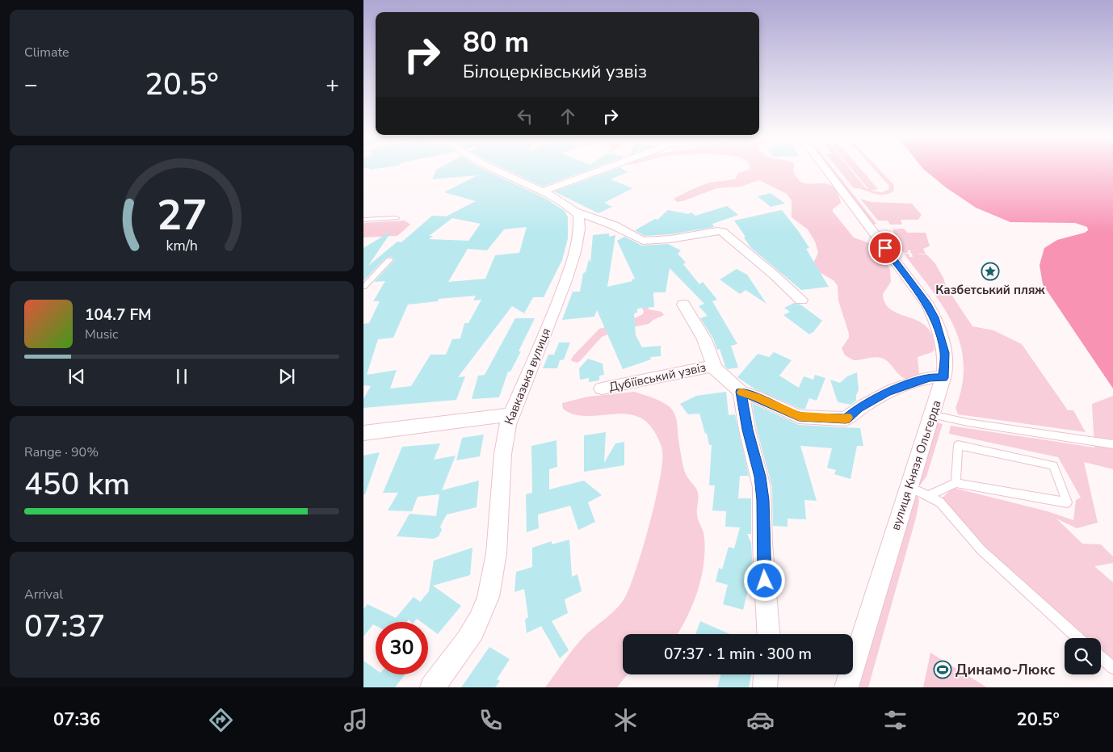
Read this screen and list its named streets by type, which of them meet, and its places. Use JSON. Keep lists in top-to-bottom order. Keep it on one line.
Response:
{"streets":{"street":["Кавказька вулиця","Дубіївський узвіз","вулиця Князя Ольгерда"]},"places":{"place":["Казбетський пляж"],"sports":["Динамо-Люкс"]},"page":{"tile":["Climate",["Range · 90%","450 km"],["Arrival","07:37"]],"turn":["80 m","Білоцерківський узвіз"],"heat":["−","20.5°","+"],"song":["104.7 FM","Music"],"limit":"30","trip":"07:37 · 1 min · 300 m","tabs":["07:36","20.5°"],"gauge":["27","km/h"]}}
